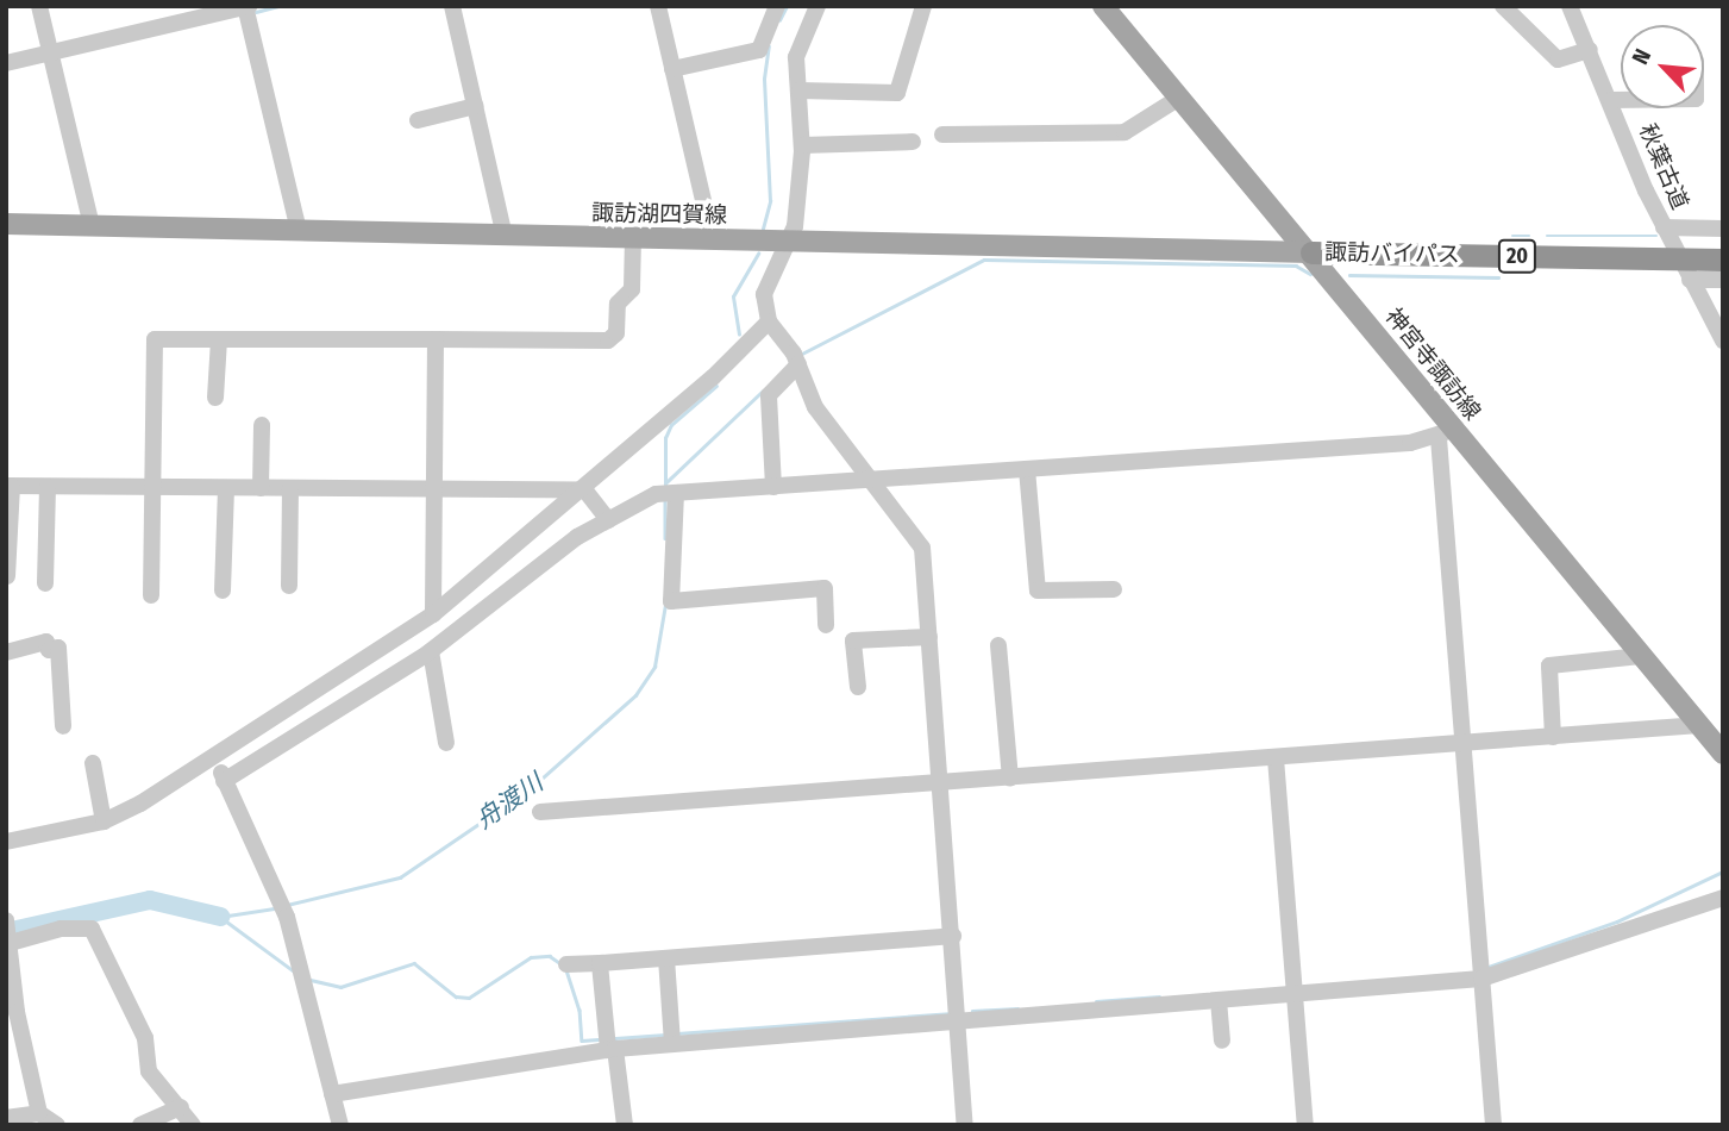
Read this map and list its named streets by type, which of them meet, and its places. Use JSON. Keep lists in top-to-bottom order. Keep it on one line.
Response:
{"streets":{"highway":["諏訪バイパス","20"],"main road":["諏訪湖四賀線","神宮寺諏訪線"],"street":["秋葉古道"]},"crossings":[["秋葉古道","諏訪バイパス"],["諏訪湖四賀線","諏訪バイパス"],["諏訪湖四賀線","神宮寺諏訪線"],["諏訪バイパス","神宮寺諏訪線"]],"water":["舟渡川"],"north":"top left"}
